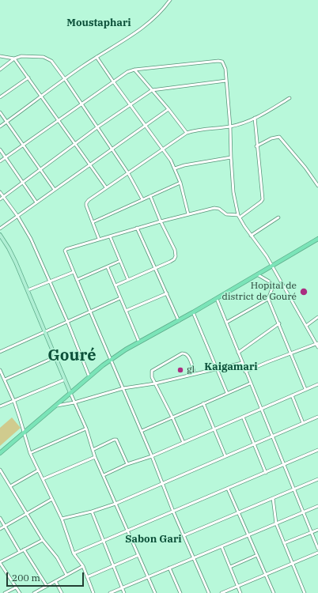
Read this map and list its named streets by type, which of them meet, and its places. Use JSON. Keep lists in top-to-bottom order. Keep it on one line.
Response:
{"districts":["Moustaphari","Gouré","Kaigamari","Sabon Gari"],"places":["Hopital de district de Gouré","gl"],"scale_bar":"200 m"}
